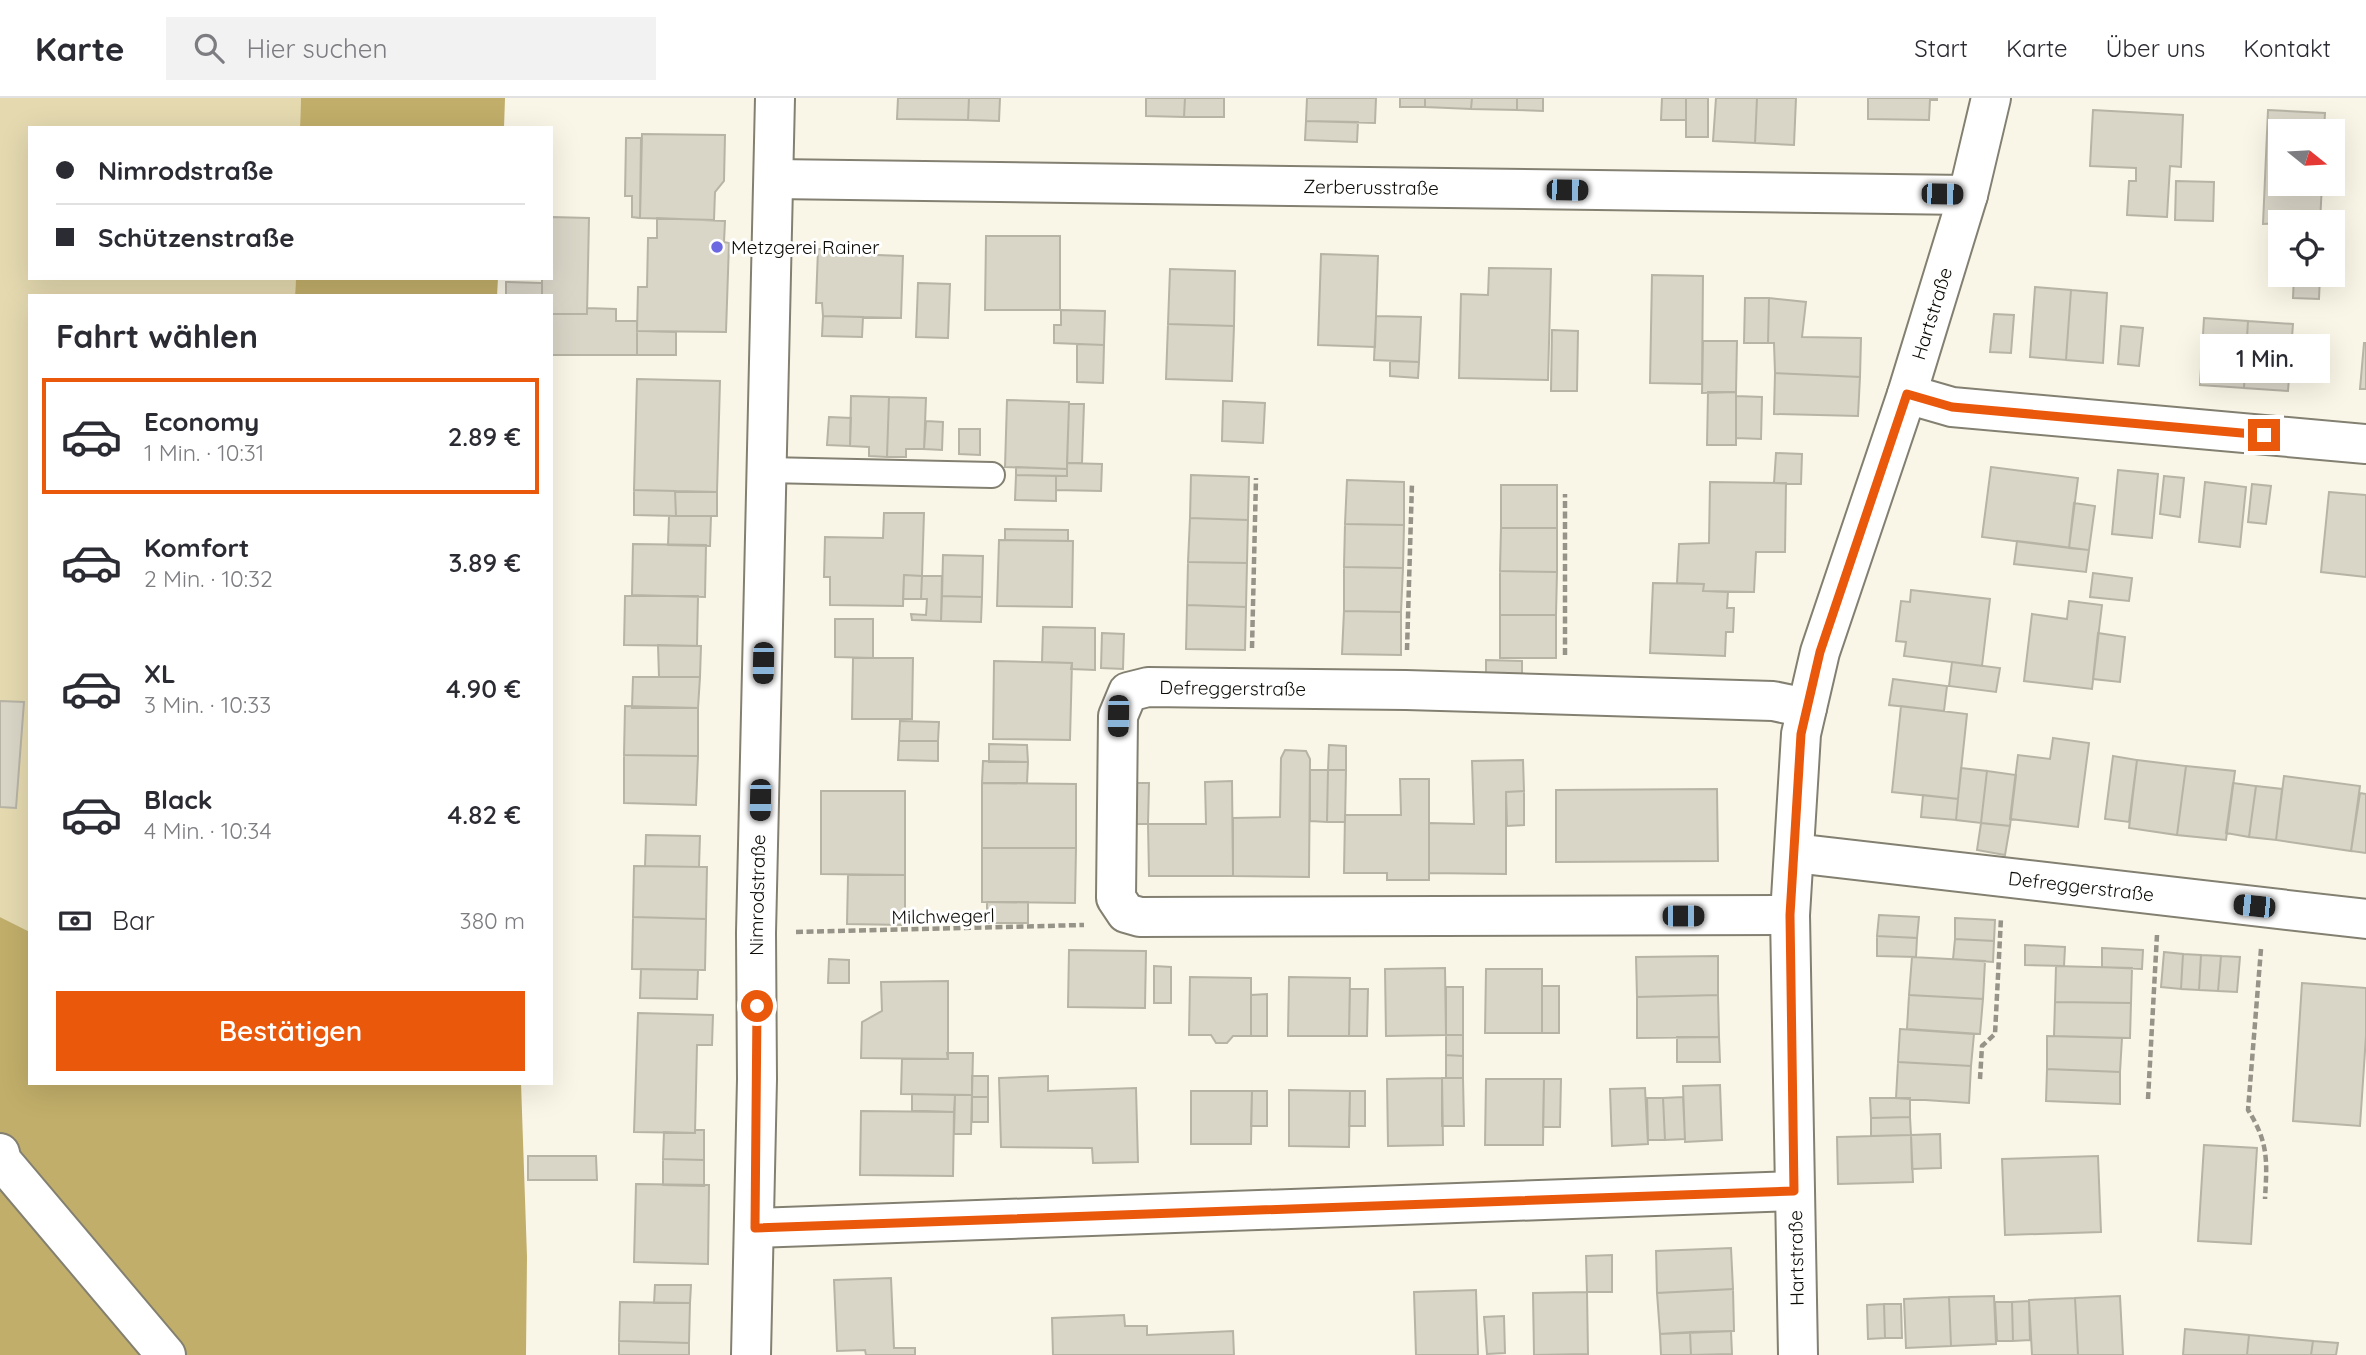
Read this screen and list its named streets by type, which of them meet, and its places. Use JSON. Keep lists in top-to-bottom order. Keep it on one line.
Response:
{"streets":{"street":["Zerberusstraße","Hartstraße","Defreggerstraße","Nimrodstraße"],"path":["Milchwegerl"]},"crossings":[["Zerberusstraße","Hartstraße"],["Zerberusstraße","Nimrodstraße"],["Hartstraße","Defreggerstraße"],["Defreggerstraße","Milchwegerl"],["Nimrodstraße","Milchwegerl"]],"places":["Metzgerei Rainer"],"north":"right","page":{"header":"Karte","search":"Hier suchen","nav":["Start","Karte","Über uns","Kontakt"],"banner":["Nimrodstraße","Schützenstraße"],"heading":"Fahrt wählen","bubble":"1 Min.","list":[{"name":"Economy","note":"1 Min. · 10:31","value":"2.89 €"},{"name":"Komfort","note":"2 Min. · 10:32","value":"3.89 €"},{"name":"XL","note":"3 Min. · 10:33","value":"4.90 €"},{"name":"Black","note":"4 Min. · 10:34","value":"4.82 €"}],"pay":["Bar","380 m"],"buttons":"Bestätigen"}}
